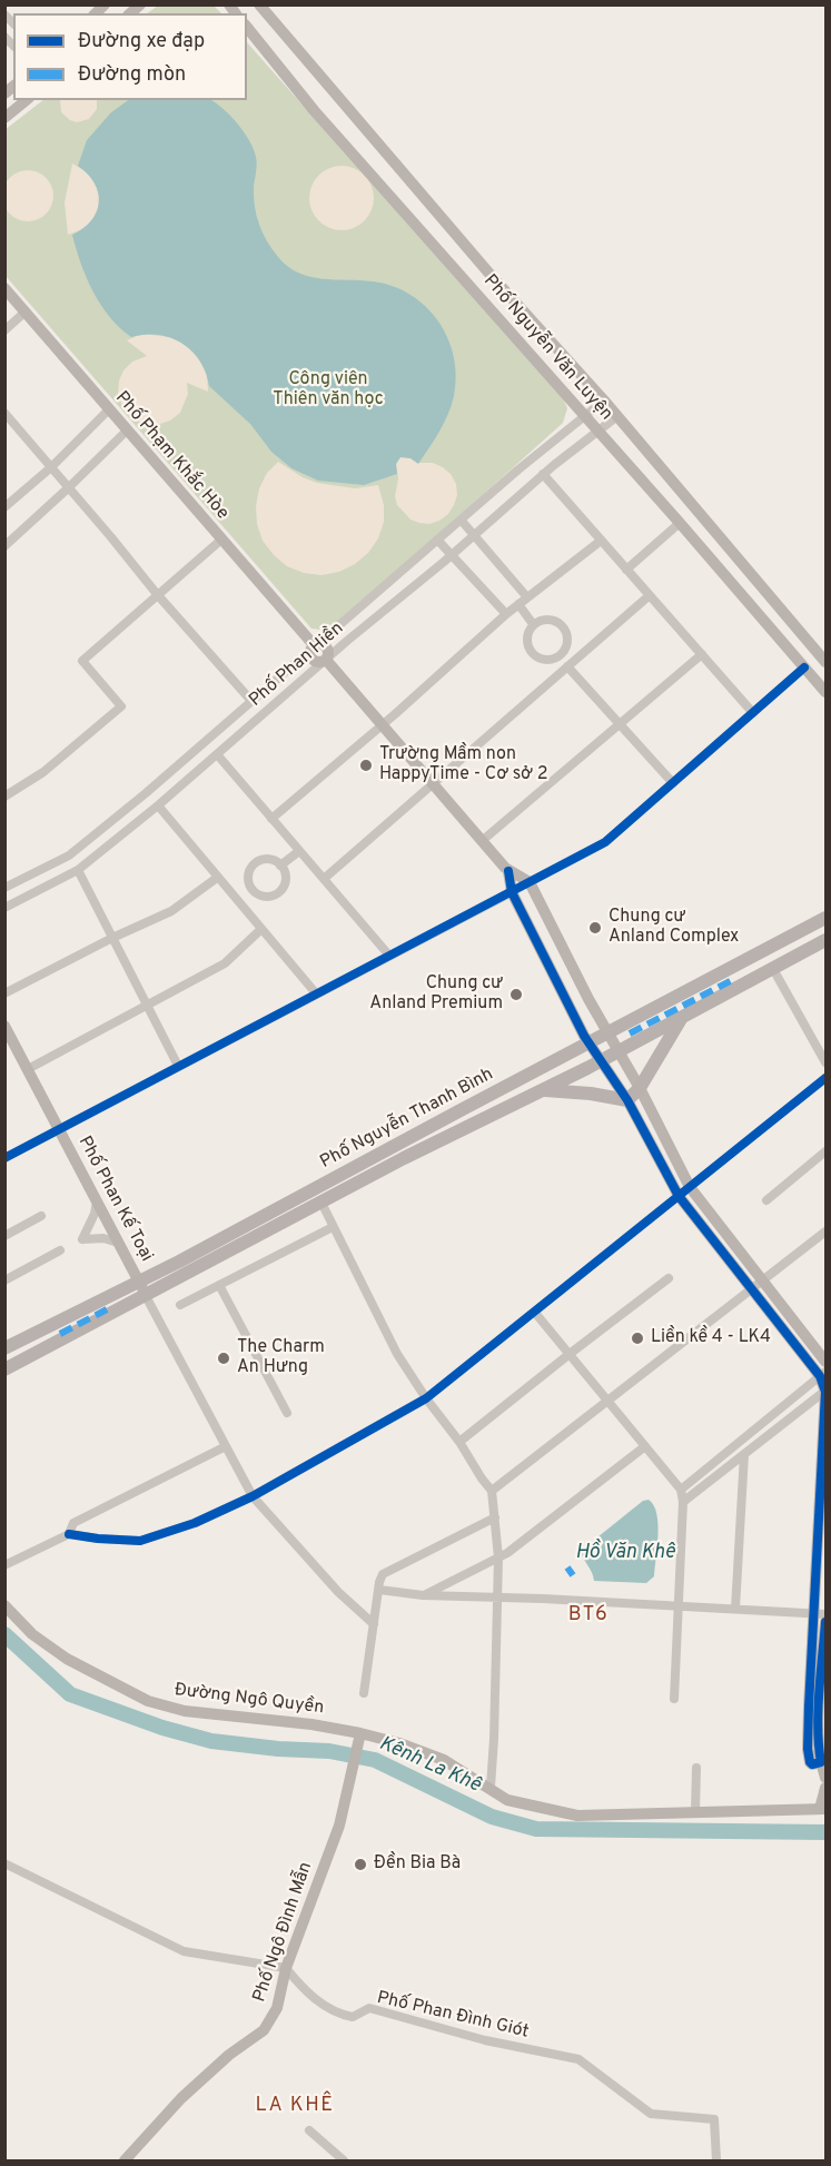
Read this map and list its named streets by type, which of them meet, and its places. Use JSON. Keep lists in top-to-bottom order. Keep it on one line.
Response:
{"streets":{"main road":["Phố Nguyễn Thanh Bình"],"street":["Phố Nguyễn Văn Luyện","Phố Phạm Khắc Hòe","Phố Phan Hiền","Phố Phan Kế Toại","Đường Ngô Quyền","Phố Ngô Đình Mẫn","Phố Phan Đình Giót"]},"crossings":[["Phố Nguyễn Văn Luyện","Phố Phan Hiền"],["Phố Phạm Khắc Hòe","Phố Phan Hiền"],["Phố Nguyễn Thanh Bình","Phố Phan Kế Toại"],["Đường Ngô Quyền","Phố Ngô Đình Mẫn"],["Phố Ngô Đình Mẫn","Phố Phan Đình Giót"]],"districts":["BT6","LA KHÊ"],"water":["Hồ Văn Khê","Kênh La Khê"],"parks":["Công viên Thiên văn học"],"places":["Trường Mầm non HappyTime - Cơ sở 2","Chung cư Anland Complex","Chung cư Anland Premium","Liền kề 4 - LK4","The Charm An Hưng","Đền Bia Bà"],"legend":["Đường xe đạp","Đường mòn"]}
